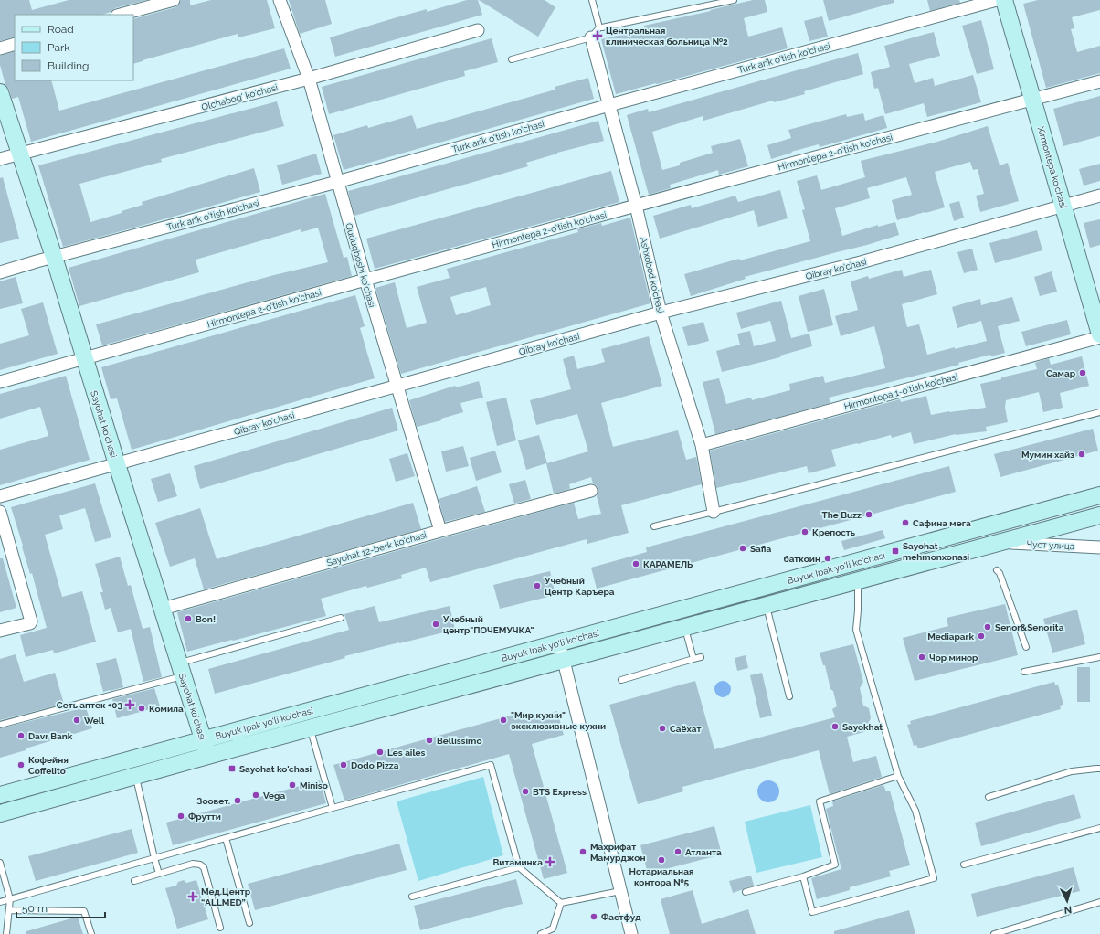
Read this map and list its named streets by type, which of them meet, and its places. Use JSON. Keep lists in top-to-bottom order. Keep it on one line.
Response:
{"streets":{"main road":["Xirmontepa ko'chasi","Sayohat koʻchasi","Buyuk Ipak yo'li ko'chasi"],"street":["Turk arik o'tish ko'chasi","Olchabog' ko'chasi","Hirmontepa 2-o'tish ko'chasi","Quduqboshi ko'chasi","Qibray ko'chasi","Ashxobod koʻchasi","Hirmontepa 1-o'tish ko'chasi","Чуст улица","Sayohat 12-berk ko'chasi"]},"crossings":[["Turk arik o'tish ko'chasi","Quduqboshi ko'chasi"],["Turk arik o'tish ko'chasi","Ashxobod koʻchasi"],["Turk arik o'tish ko'chasi","Sayohat koʻchasi"],["Olchabog' ko'chasi","Quduqboshi ko'chasi"],["Olchabog' ko'chasi","Sayohat koʻchasi"],["Hirmontepa 2-o'tish ko'chasi","Xirmontepa ko'chasi"],["Hirmontepa 2-o'tish ko'chasi","Quduqboshi ko'chasi"],["Hirmontepa 2-o'tish ko'chasi","Ashxobod koʻchasi"],["Hirmontepa 2-o'tish ko'chasi","Sayohat koʻchasi"],["Xirmontepa ko'chasi","Qibray ko'chasi"],["Quduqboshi ko'chasi","Qibray ko'chasi"],["Quduqboshi ko'chasi","Sayohat 12-berk ko'chasi"],["Qibray ko'chasi","Ashxobod koʻchasi"],["Qibray ko'chasi","Sayohat koʻchasi"],["Ashxobod koʻchasi","Hirmontepa 1-o'tish ko'chasi"],["Sayohat koʻchasi","Sayohat 12-berk ko'chasi"],["Sayohat koʻchasi","Buyuk Ipak yo'li ko'chasi"],["Чуст улица","Buyuk Ipak yo'li ko'chasi"]],"places":{"health":["Центральная клиническая больница №2","Сеть аптек +03","Витаминка","Мед.Центр “ALLMED”"],"other":["Самар","Мумин хайз","The Buzz","Сафина мега","Крепость","Safia","баткоин","КАРАМЕЛЬ","Учебный Центр Каръера","Bon!","Учебный центр\"ПОЧЕМУЧКА\"","Senor&Senorita","Mediapark","Чор минор","Комила","Well","\"Мир кухни\" эксклюзивные кухни","Sayokhat","Саёхат","Davr Bank","Bellissimo","Les ailes","Кофейня Coffelito","Dodo Pizza","Miniso","BTS Express","Vega","Зоовет.","Фрутти","Махрифат Мамурджон","Атланта","Нотариальная контора №5","Фастфуд"],"transit":["Sayohat mehmonxonasi","Sayohat ko'chasi"]},"legend":["Road","Park","Building"],"scale_bar":"50 m","north":"bottom"}
